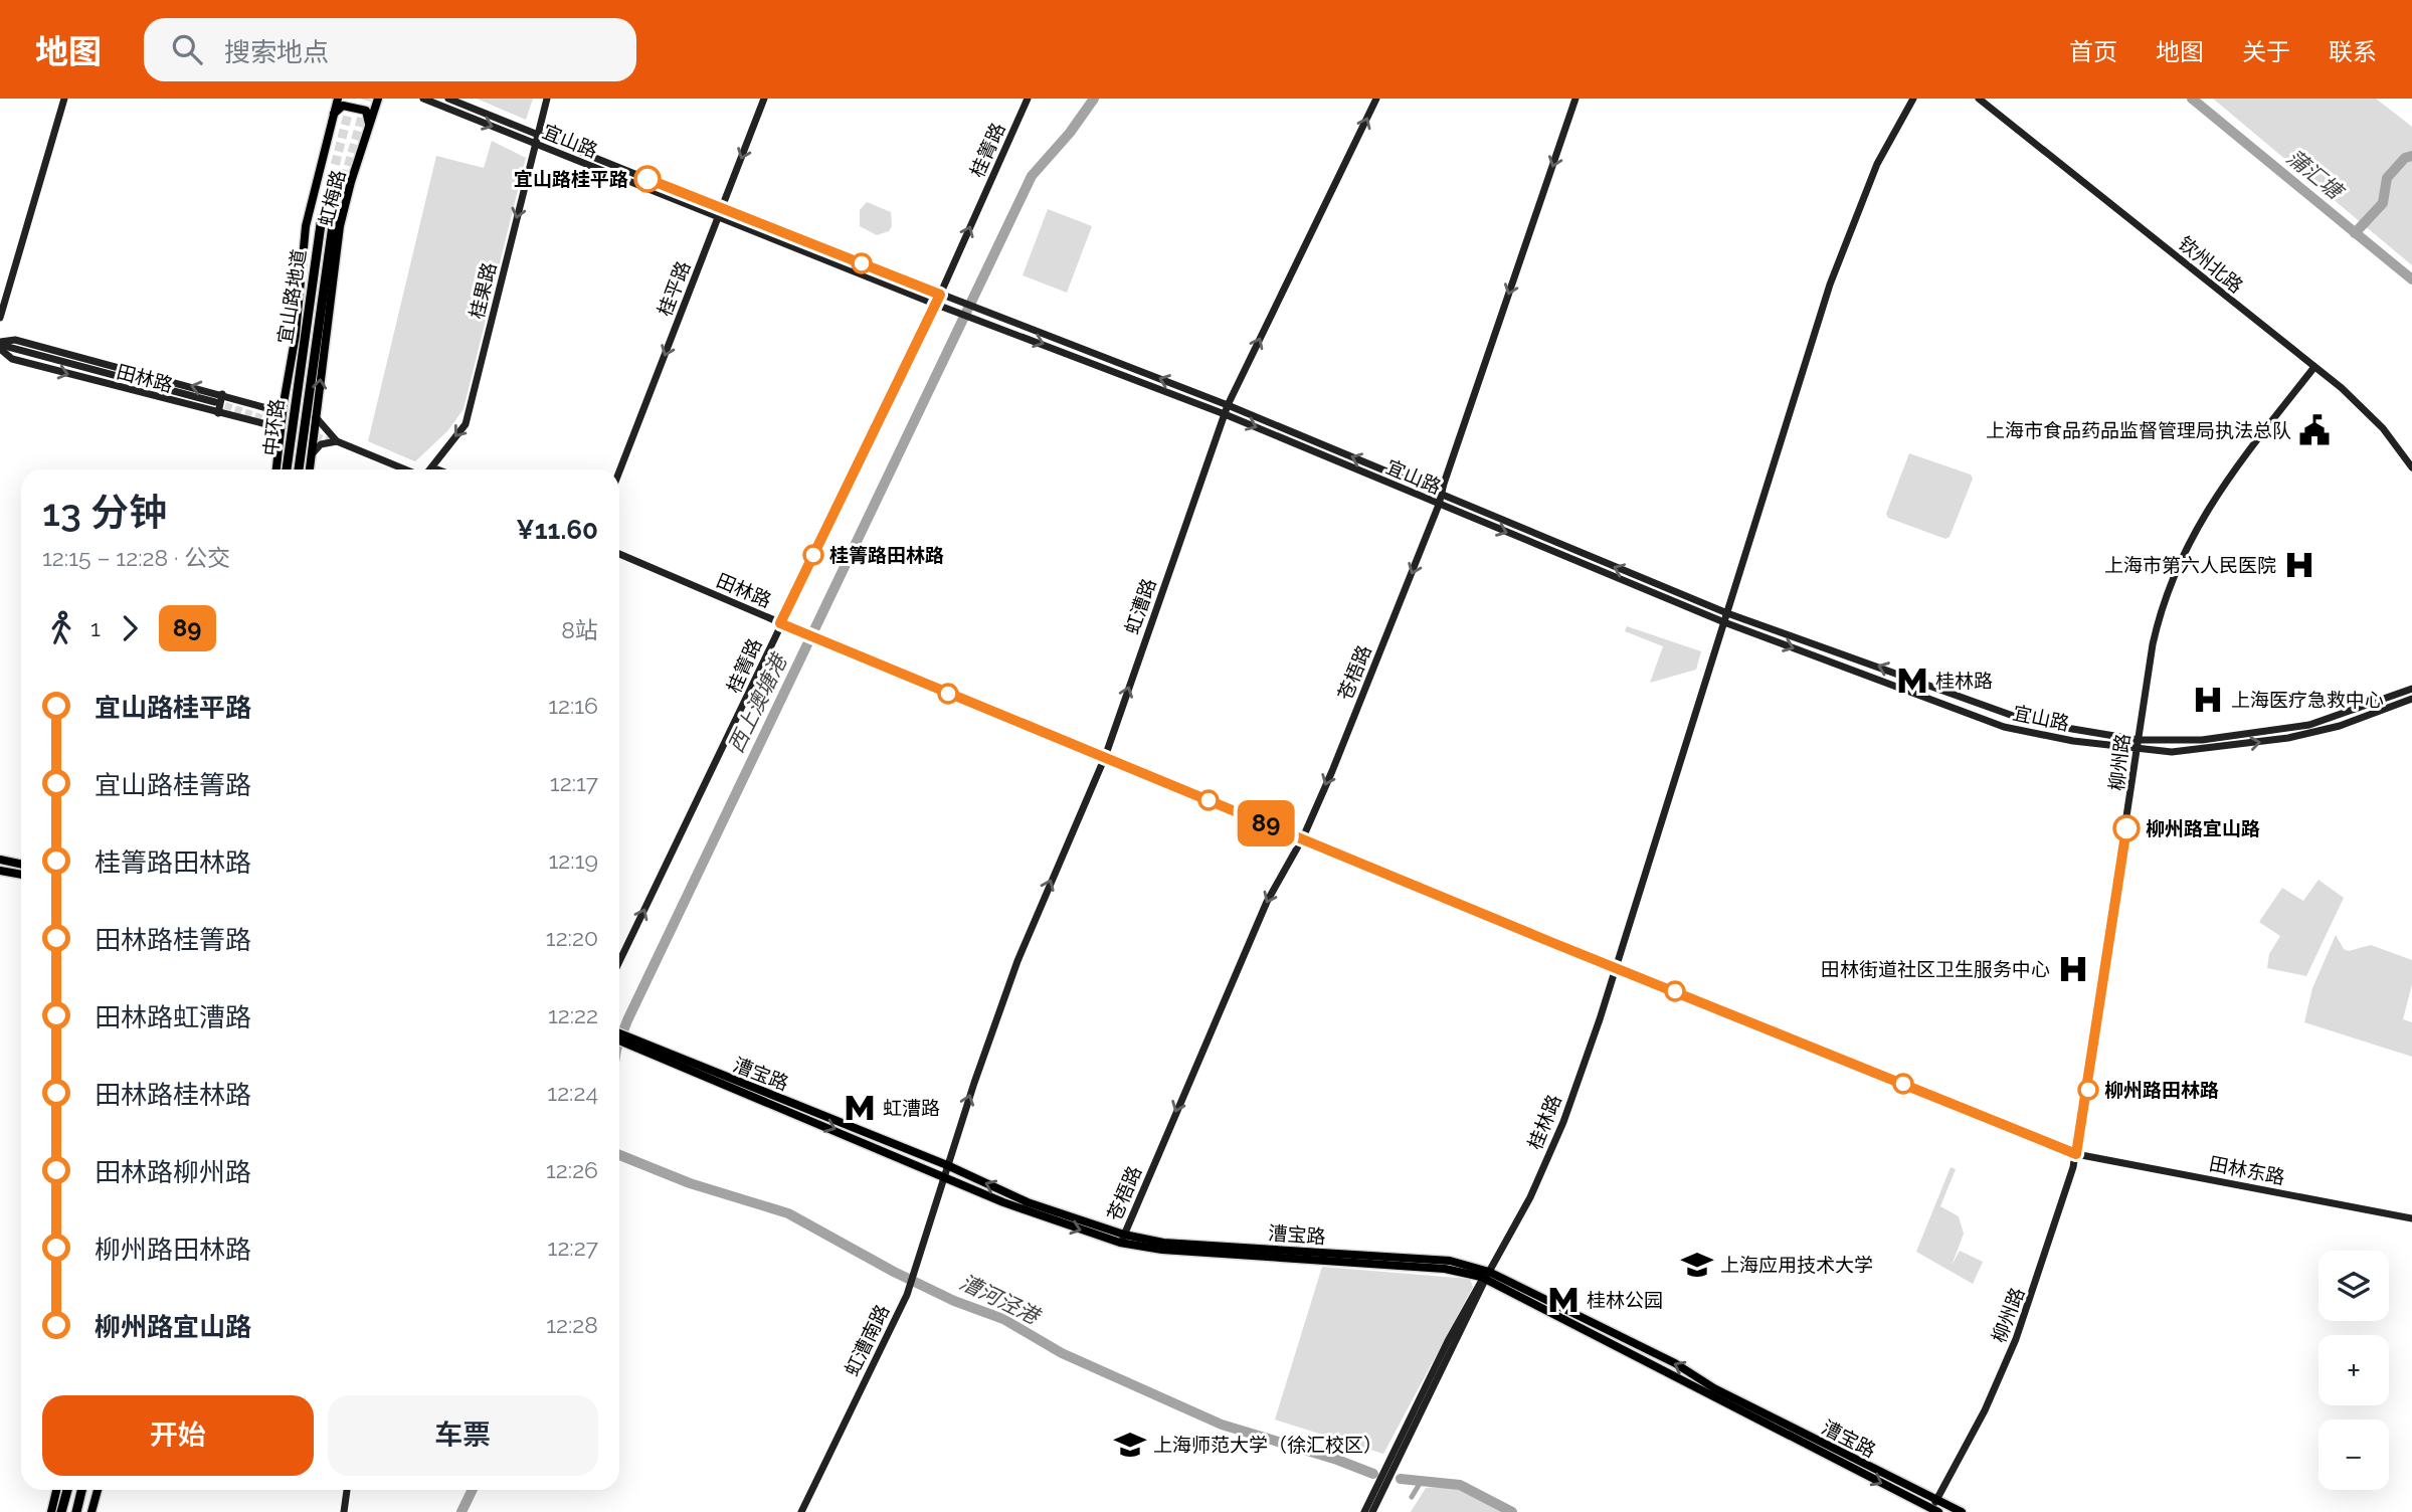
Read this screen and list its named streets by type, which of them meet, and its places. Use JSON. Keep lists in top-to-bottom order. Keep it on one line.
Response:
{"streets":{"highway":["宜山路地道","中环路"],"main road":["虹梅路","漕宝路"],"street":["宜山路","桂箐路","钦州北路","桂平路","桂果路","田林路","虹漕路","苍梧路","柳州路","桂林路","田林东路","虹漕南路"]},"crossings":[["宜山路","桂箐路"],["宜山路","桂平路"],["宜山路","桂果路"],["宜山路","虹漕路"],["宜山路","苍梧路"],["宜山路","柳州路"],["宜山路","桂林路"],["桂箐路","田林路"],["虹梅路","田林路"],["钦州北路","柳州路"],["宜山路地道","中环路"],["田林路","虹漕路"],["田林路","苍梧路"],["田林路","柳州路"],["田林路","桂林路"],["田林路","田林东路"],["虹漕路","漕宝路"],["虹漕路","虹漕南路"],["苍梧路","漕宝路"],["柳州路","漕宝路"],["柳州路","田林东路"],["漕宝路","桂林路"],["漕宝路","虹漕南路"]],"one_way":["桂箐路","桂平路","桂果路","虹漕路","苍梧路"],"water":["蒲汇塘","西上澳塘港","漕河泾港"],"places":{"other":["宜山路桂平路","桂箐路田林路","柳州路宜山路","柳州路田林路"],"public building":["上海市食品药品监督管理局执法总队"],"hospital":["上海市第六人民医院","上海医疗急救中心","田林街道社区卫生服务中心"],"metro station":["桂林路","虹漕路","桂林公园"],"school or university":["上海应用技术大学","上海师范大学（徐汇校区）"]},"lines":["bus line 89"],"page":{"header":"地图","search":"搜索地点","nav":["首页","地图","关于","联系"],"on_map":"89","heading":["13 分钟","12:15 – 12:28 · 公交","¥11.60"],"legs":["1","89","8站"],"list":[{"name":"宜山路桂平路","value":"12:16"},{"name":"宜山路桂箐路","value":"12:17"},{"name":"桂箐路田林路","value":"12:19"},{"name":"田林路桂箐路","value":"12:20"},{"name":"田林路虹漕路","value":"12:22"},{"name":"田林路桂林路","value":"12:24"},{"name":"田林路柳州路","value":"12:26"},{"name":"柳州路田林路","value":"12:27"},{"name":"柳州路宜山路","value":"12:28"}],"map_buttons":["+","−"],"buttons":["开始","车票"]}}
